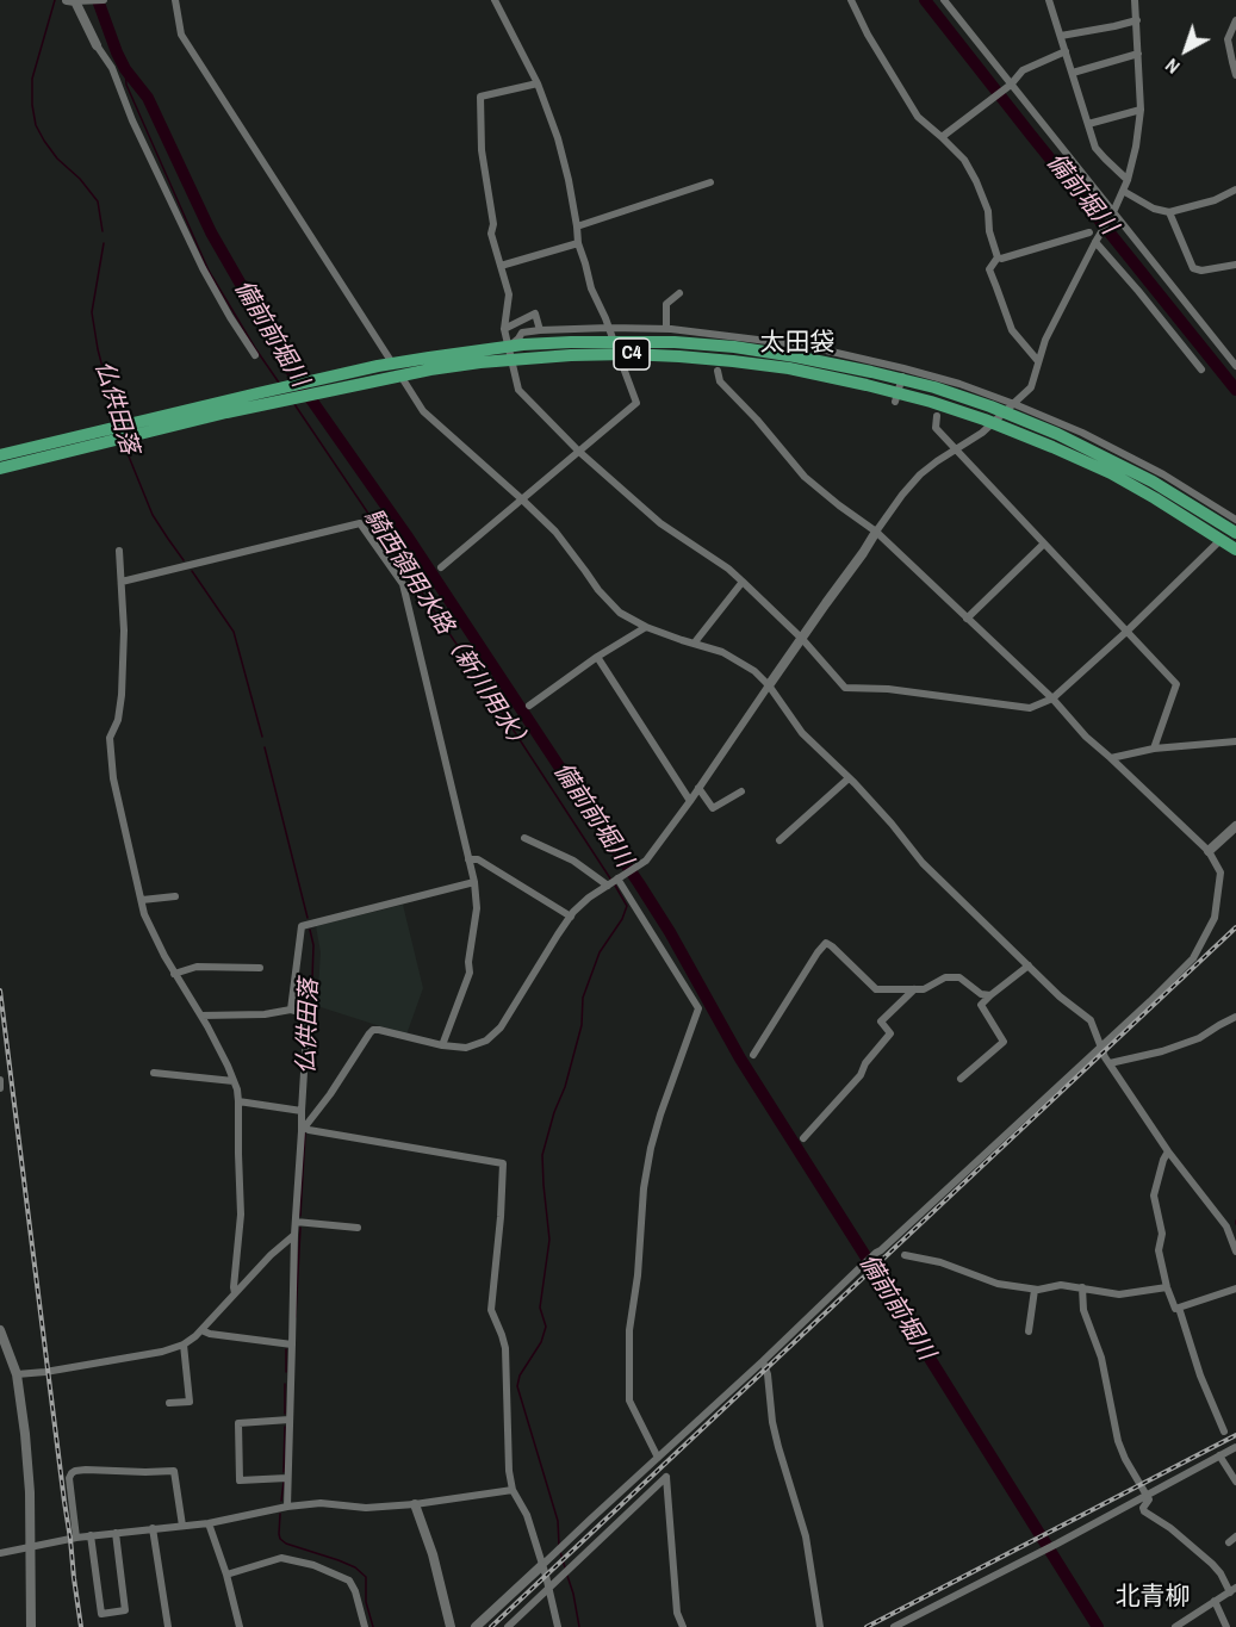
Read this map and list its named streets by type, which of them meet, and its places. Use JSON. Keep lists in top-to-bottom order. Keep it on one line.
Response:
{"streets":{"highway":["C4"]},"districts":["太田袋","北青柳"],"water":["備前堀川","備前前堀川","仏供田落","騎西領用水路（新川用水）"],"north":"bottom left"}
